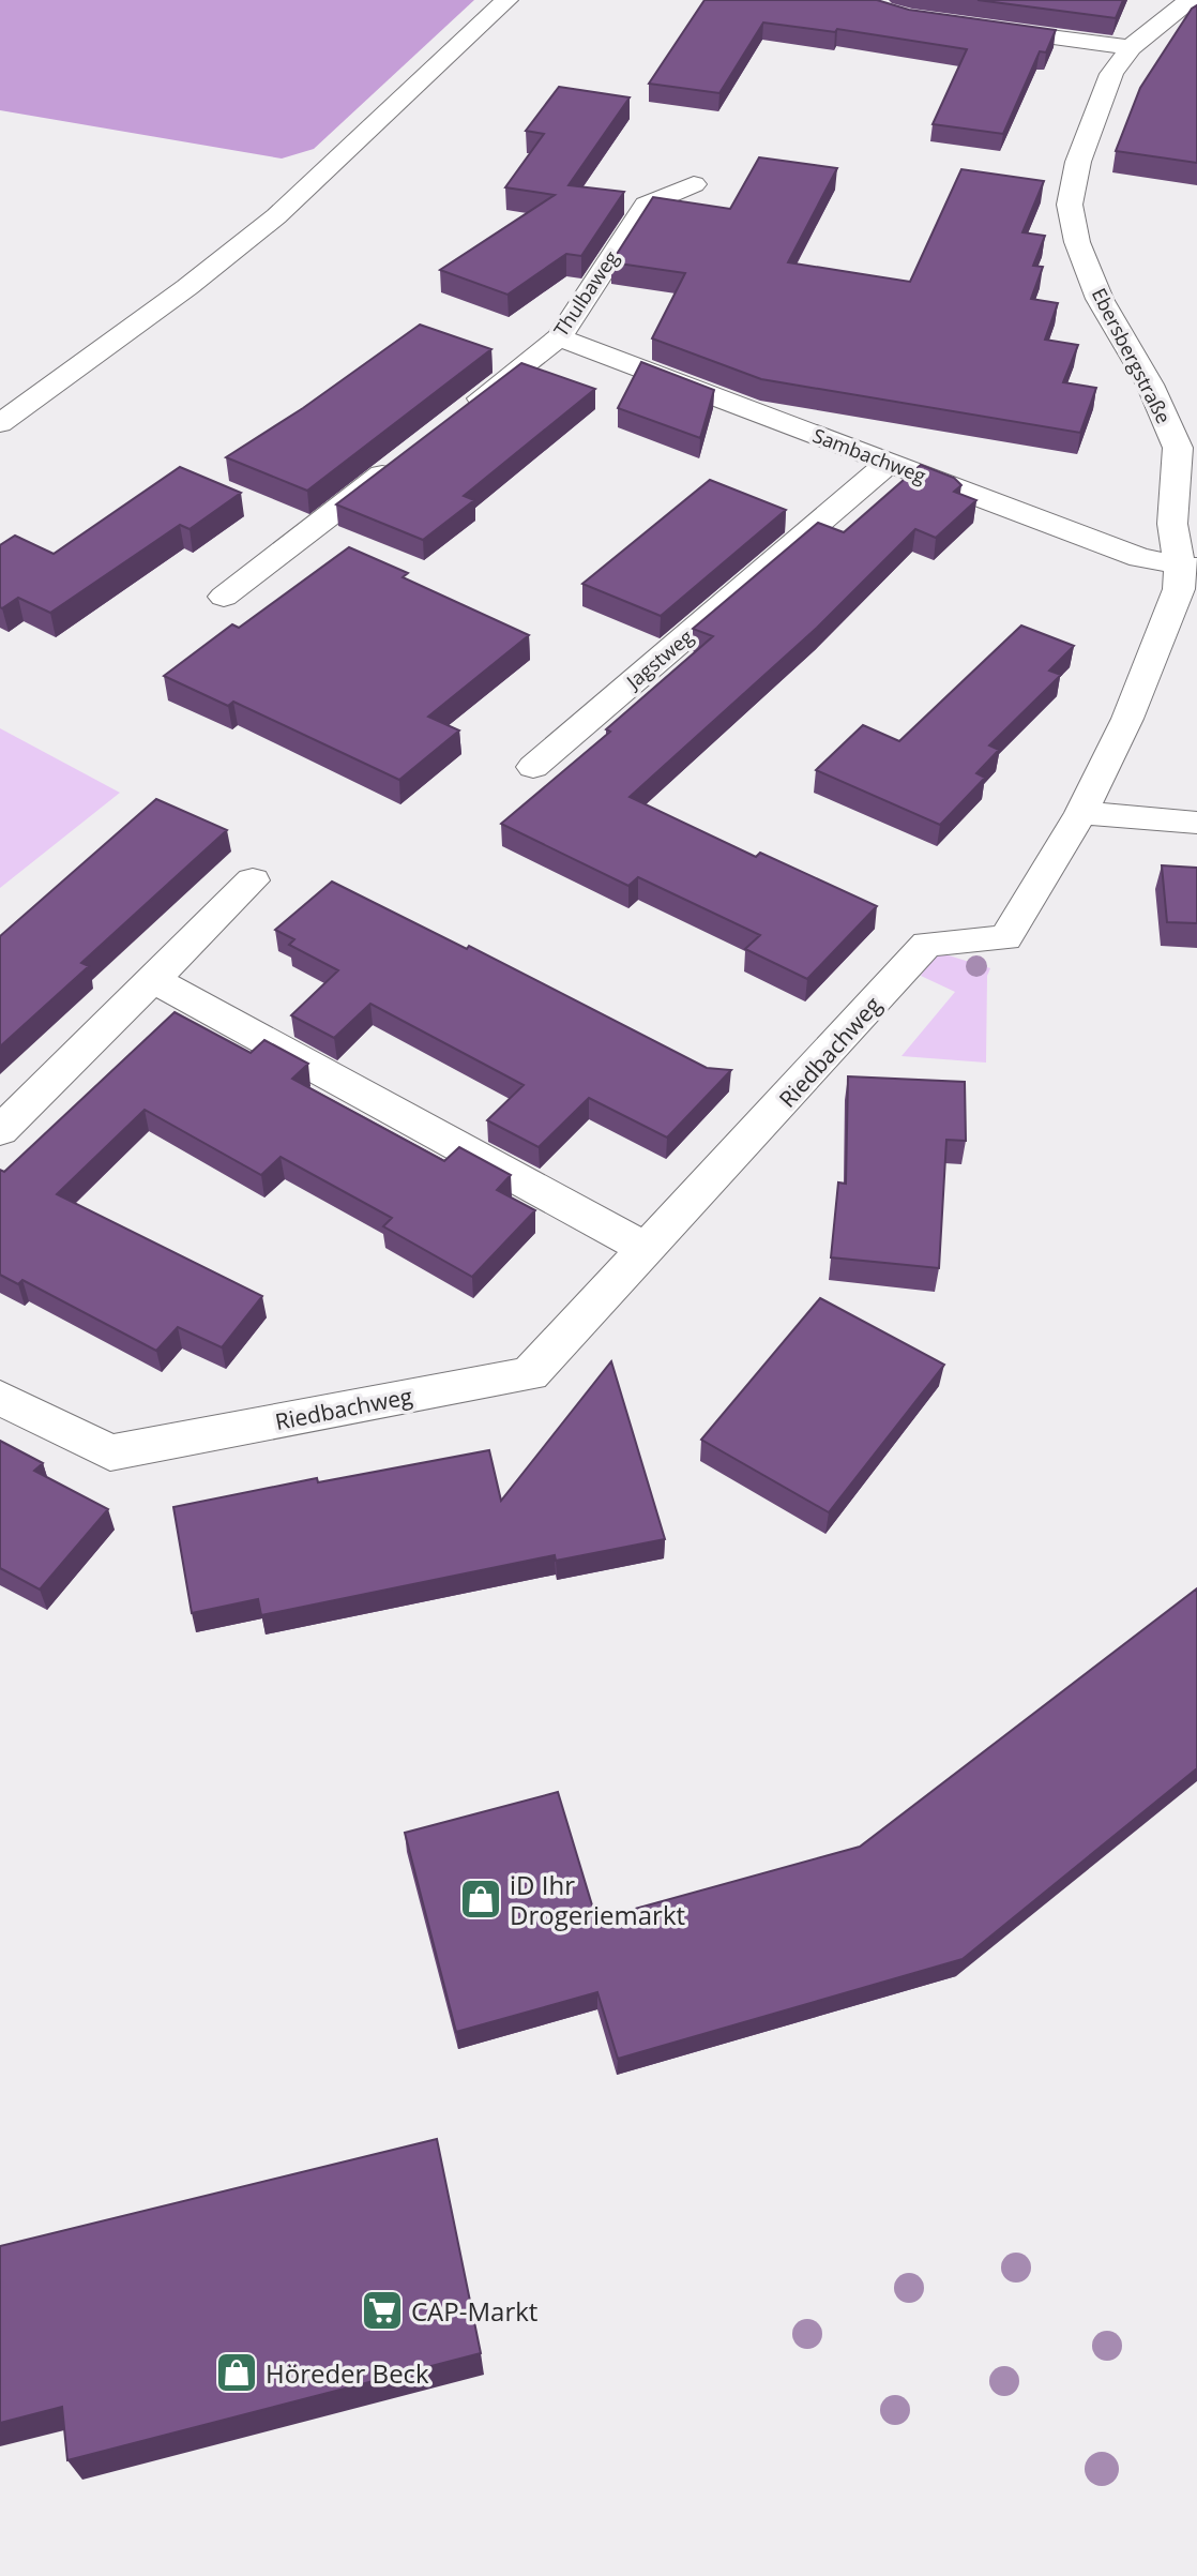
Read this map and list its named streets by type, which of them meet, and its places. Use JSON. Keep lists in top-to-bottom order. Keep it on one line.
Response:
{"streets":{"street":["Thulbaweg","Ebersbergstraße","Sambachweg","Jagstweg","Riedbachweg"]},"crossings":[["Thulbaweg","Sambachweg"],["Ebersbergstraße","Sambachweg"],["Ebersbergstraße","Riedbachweg"],["Sambachweg","Jagstweg"]],"places":{"shop":["iD Ihr Drogeriemarkt","Höreder Beck"],"supermarket":["CAP-Markt"]}}
